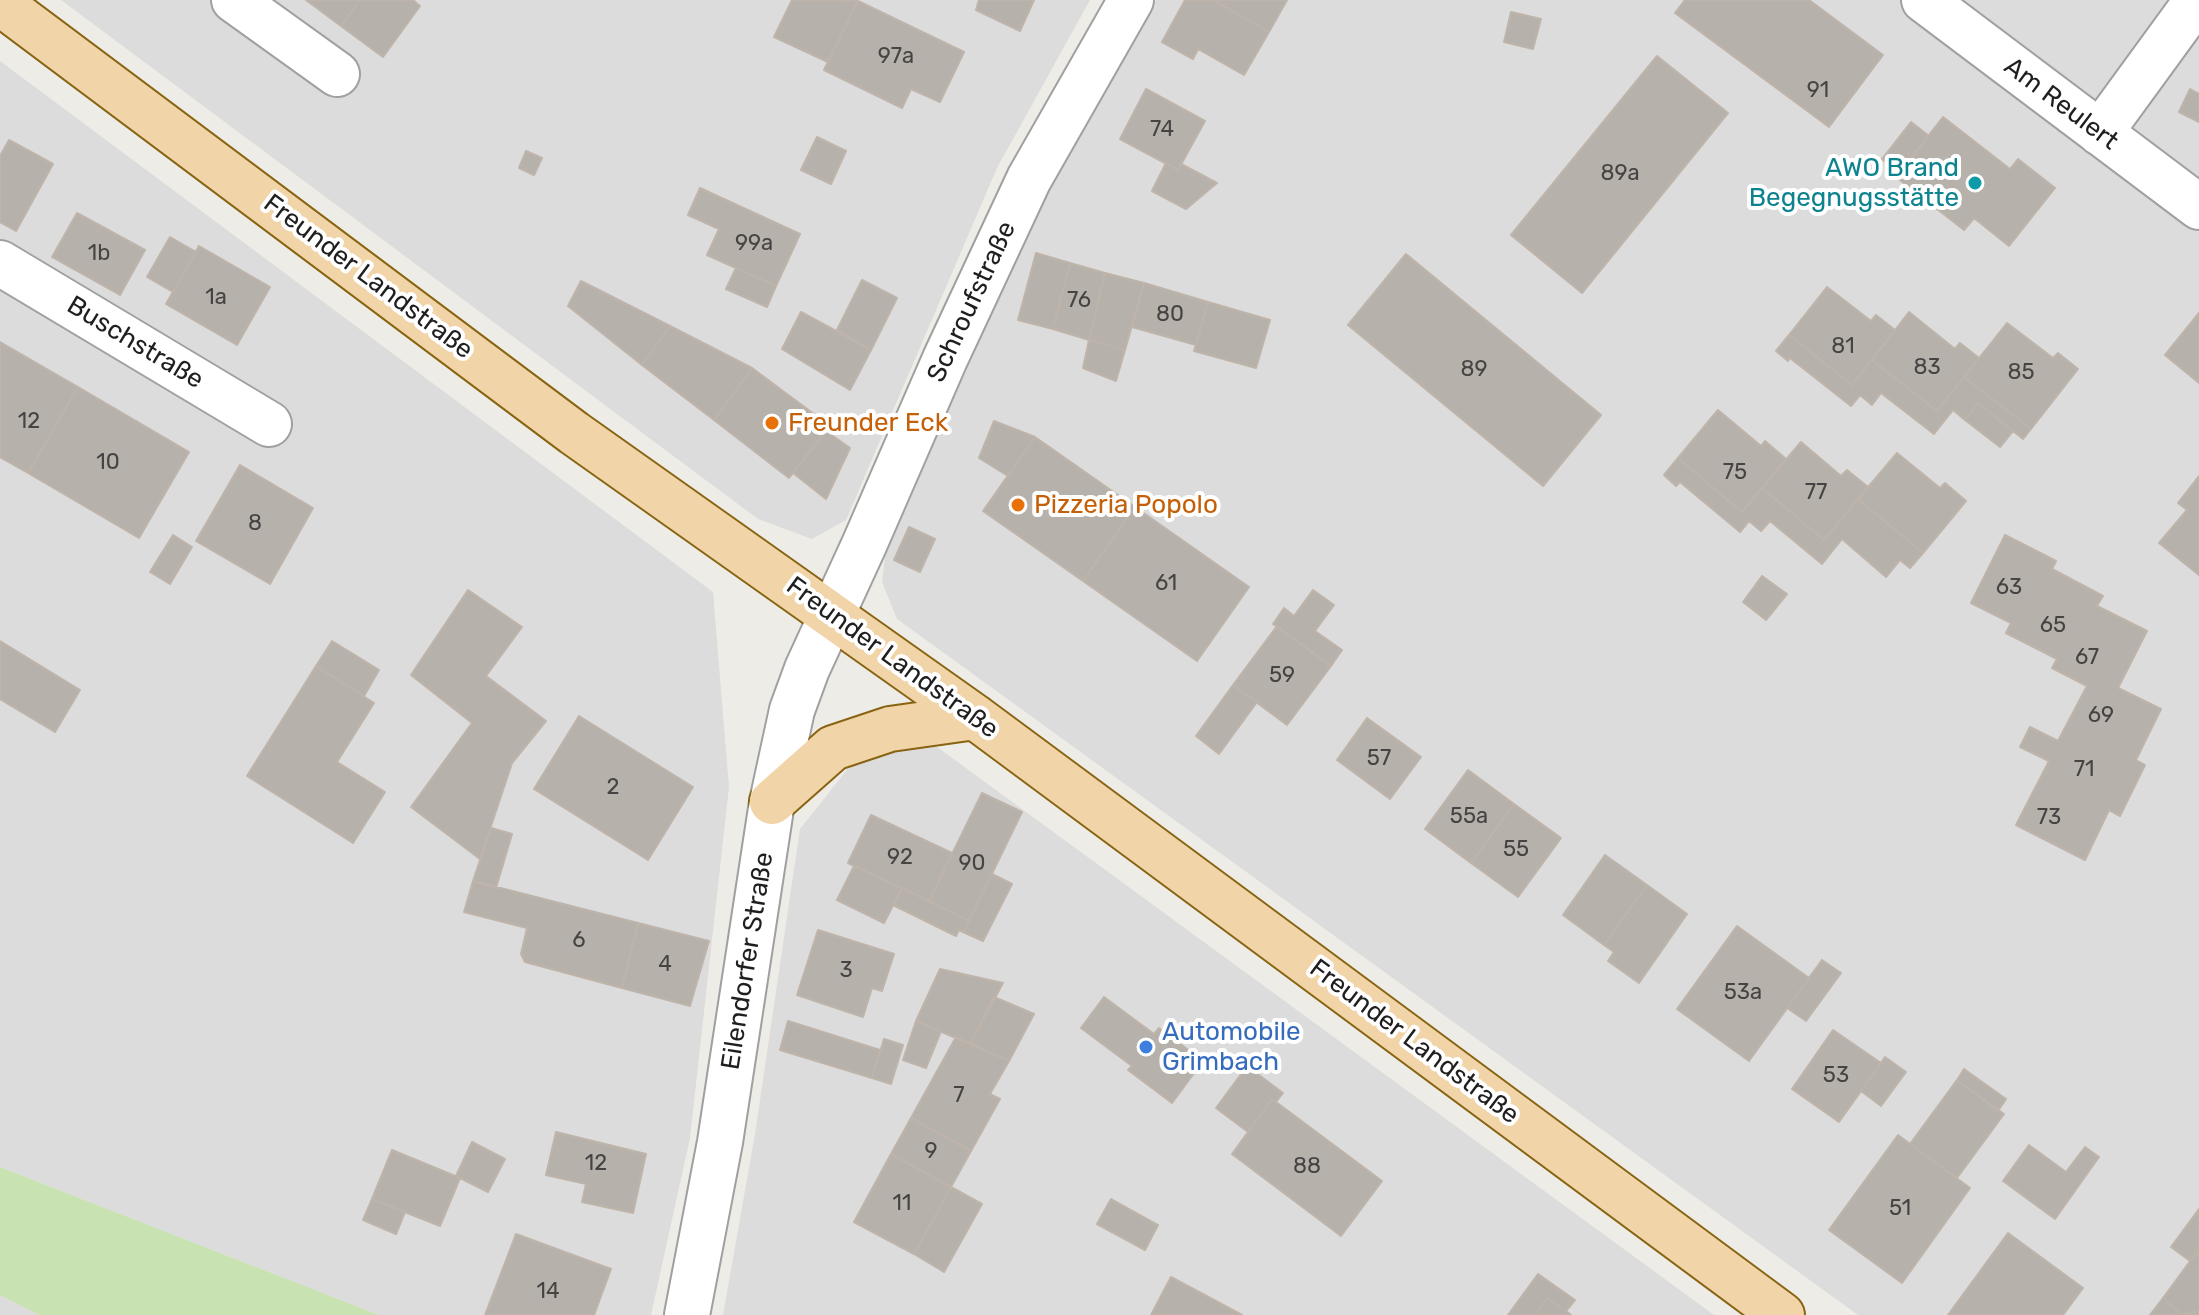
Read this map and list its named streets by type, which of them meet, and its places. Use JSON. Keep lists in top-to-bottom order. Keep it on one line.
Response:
{"streets":{"main road":["Freunder Landstraße"],"street":["Am Reulert","Schroufstraße","Buschstraße","Eilendorfer Straße"]},"crossings":[["Freunder Landstraße","Schroufstraße"],["Freunder Landstraße","Eilendorfer Straße"],["Schroufstraße","Eilendorfer Straße"]],"places":["AWO Brand Begegnugsstätte","Freunder Eck","Pizzeria Popolo","Automobile Grimbach"],"house_numbers":["97a","91","74","89a","99a","1b","1a","76","80","81","83","89","85","12","10","75","77","8","61","63","65","67","59","69","57","71","2","55a","73","55","92","90","6","4","3","53a","53","7","9","12","88","11","51","14"]}
